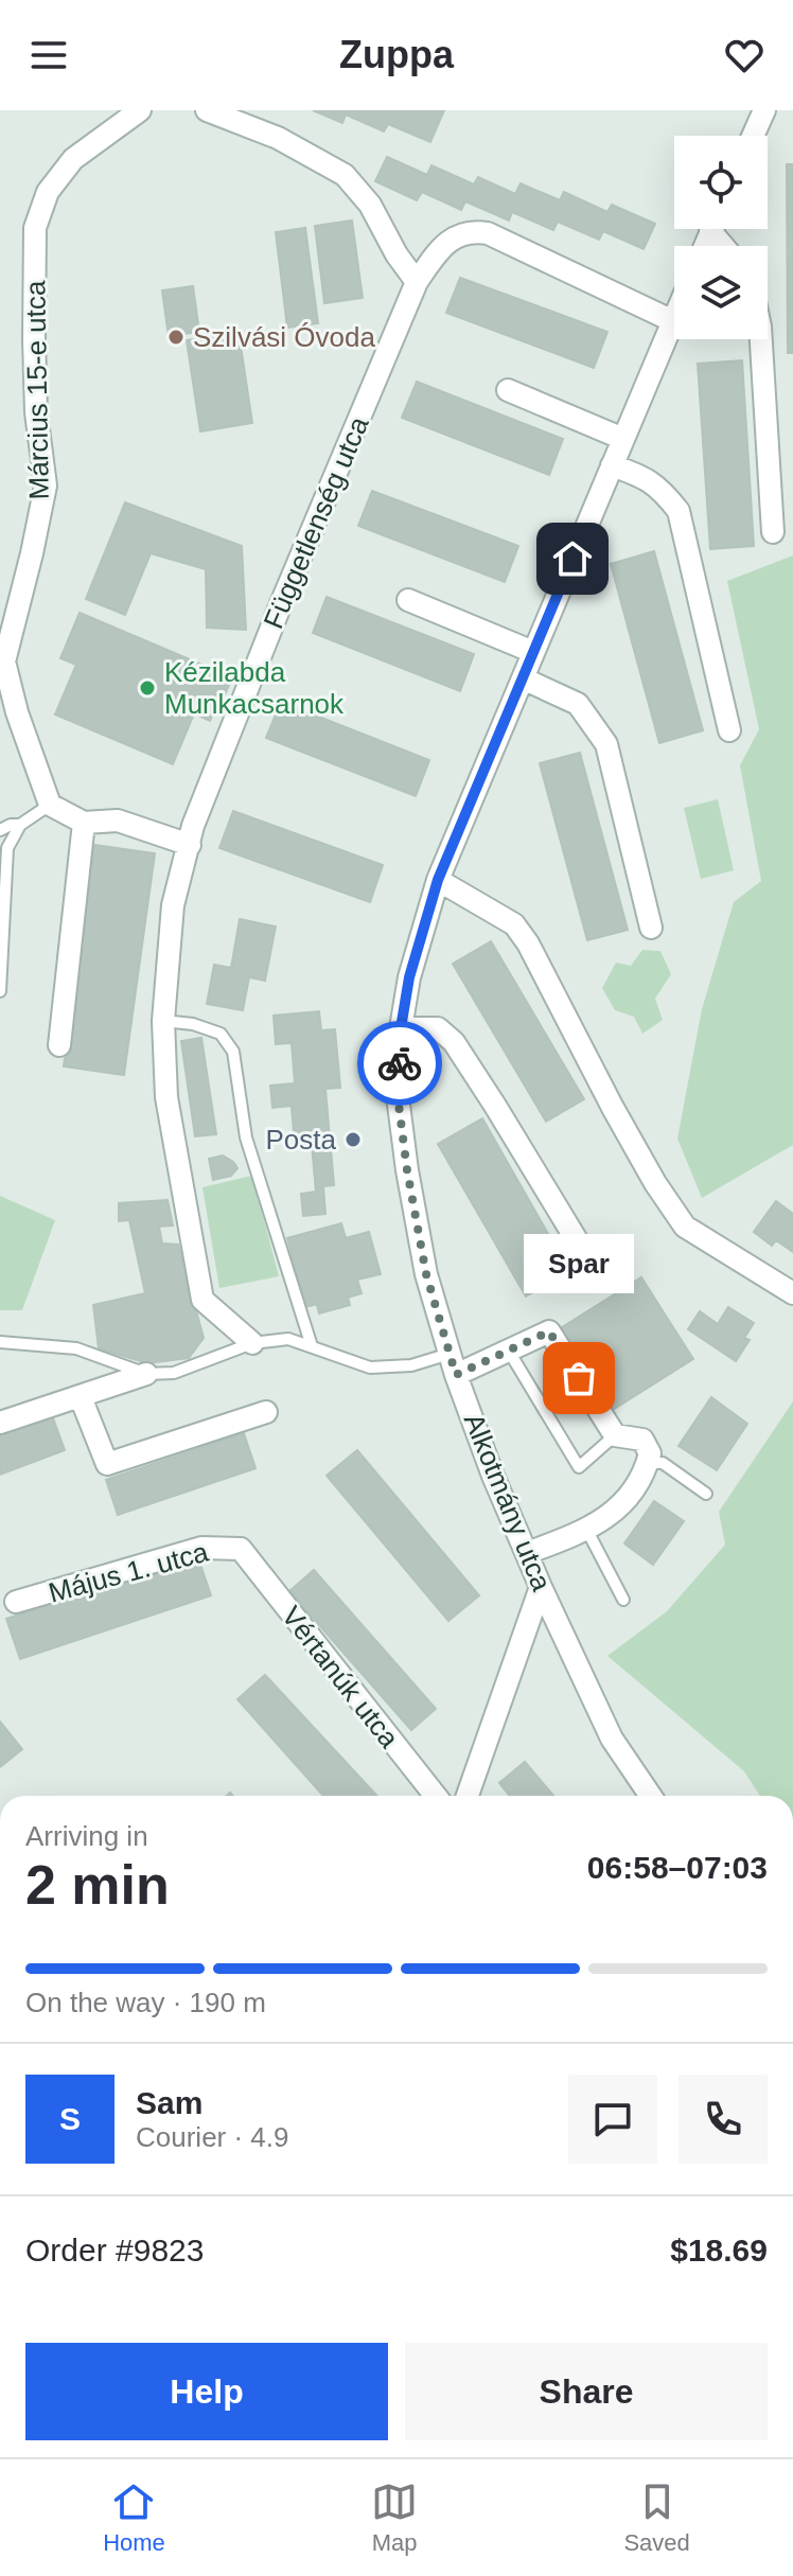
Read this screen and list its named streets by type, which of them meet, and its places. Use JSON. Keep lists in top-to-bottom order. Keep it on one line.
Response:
{"streets":{"street":["Március 15-e utca","Függetlenség utca","Alkotmány utca","Május 1. utca","Vértanúk utca"]},"crossings":[["Függetlenség utca","Alkotmány utca"],["Május 1. utca","Vértanúk utca"]],"places":["Szilvási Óvoda","Kézilabda Munkacsarnok","Posta","Spar"],"page":{"header":"Zuppa","bubble":"Spar","heading":["2 min","Arriving in","06:58–07:03"],"panel":["Sam","Courier · 4.9","Order #9823","$18.69"],"bar":"On the way · 190 m","round":"S","buttons":["Help","Share"],"tabs":["Home","Map","Saved"]}}
